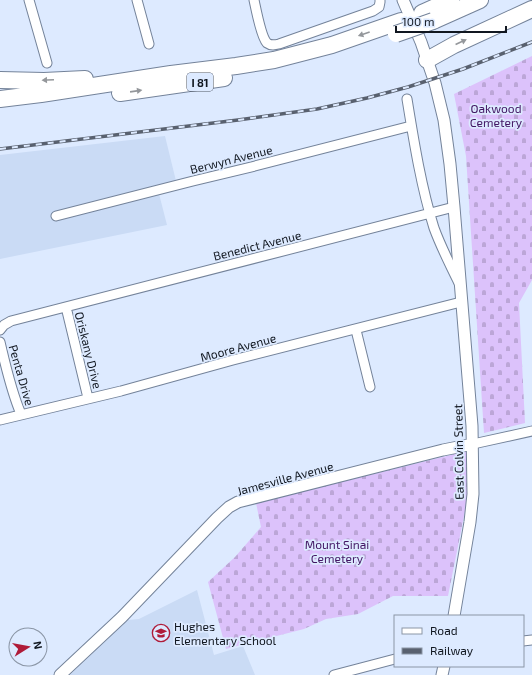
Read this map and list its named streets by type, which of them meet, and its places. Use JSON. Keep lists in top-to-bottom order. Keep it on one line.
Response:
{"streets":{"highway":["I 81"],"street":["Berwyn Avenue","Benedict Avenue","Moore Avenue","Oriskany Drive","Penta Drive","East Colvin Street","Jamesville Avenue"]},"crossings":[["Berwyn Avenue","East Colvin Street"],["Benedict Avenue","Oriskany Drive"],["Benedict Avenue","East Colvin Street"],["Moore Avenue","Oriskany Drive"],["Moore Avenue","Penta Drive"],["Moore Avenue","East Colvin Street"],["East Colvin Street","Jamesville Avenue"]],"parks":["Oakwood Cemetery","Mount Sinai Cemetery"],"places":{"school or university":["Hughes Elementary School"]},"legend":["Road","Railway"],"scale_bar":"100 m","north":"right"}
